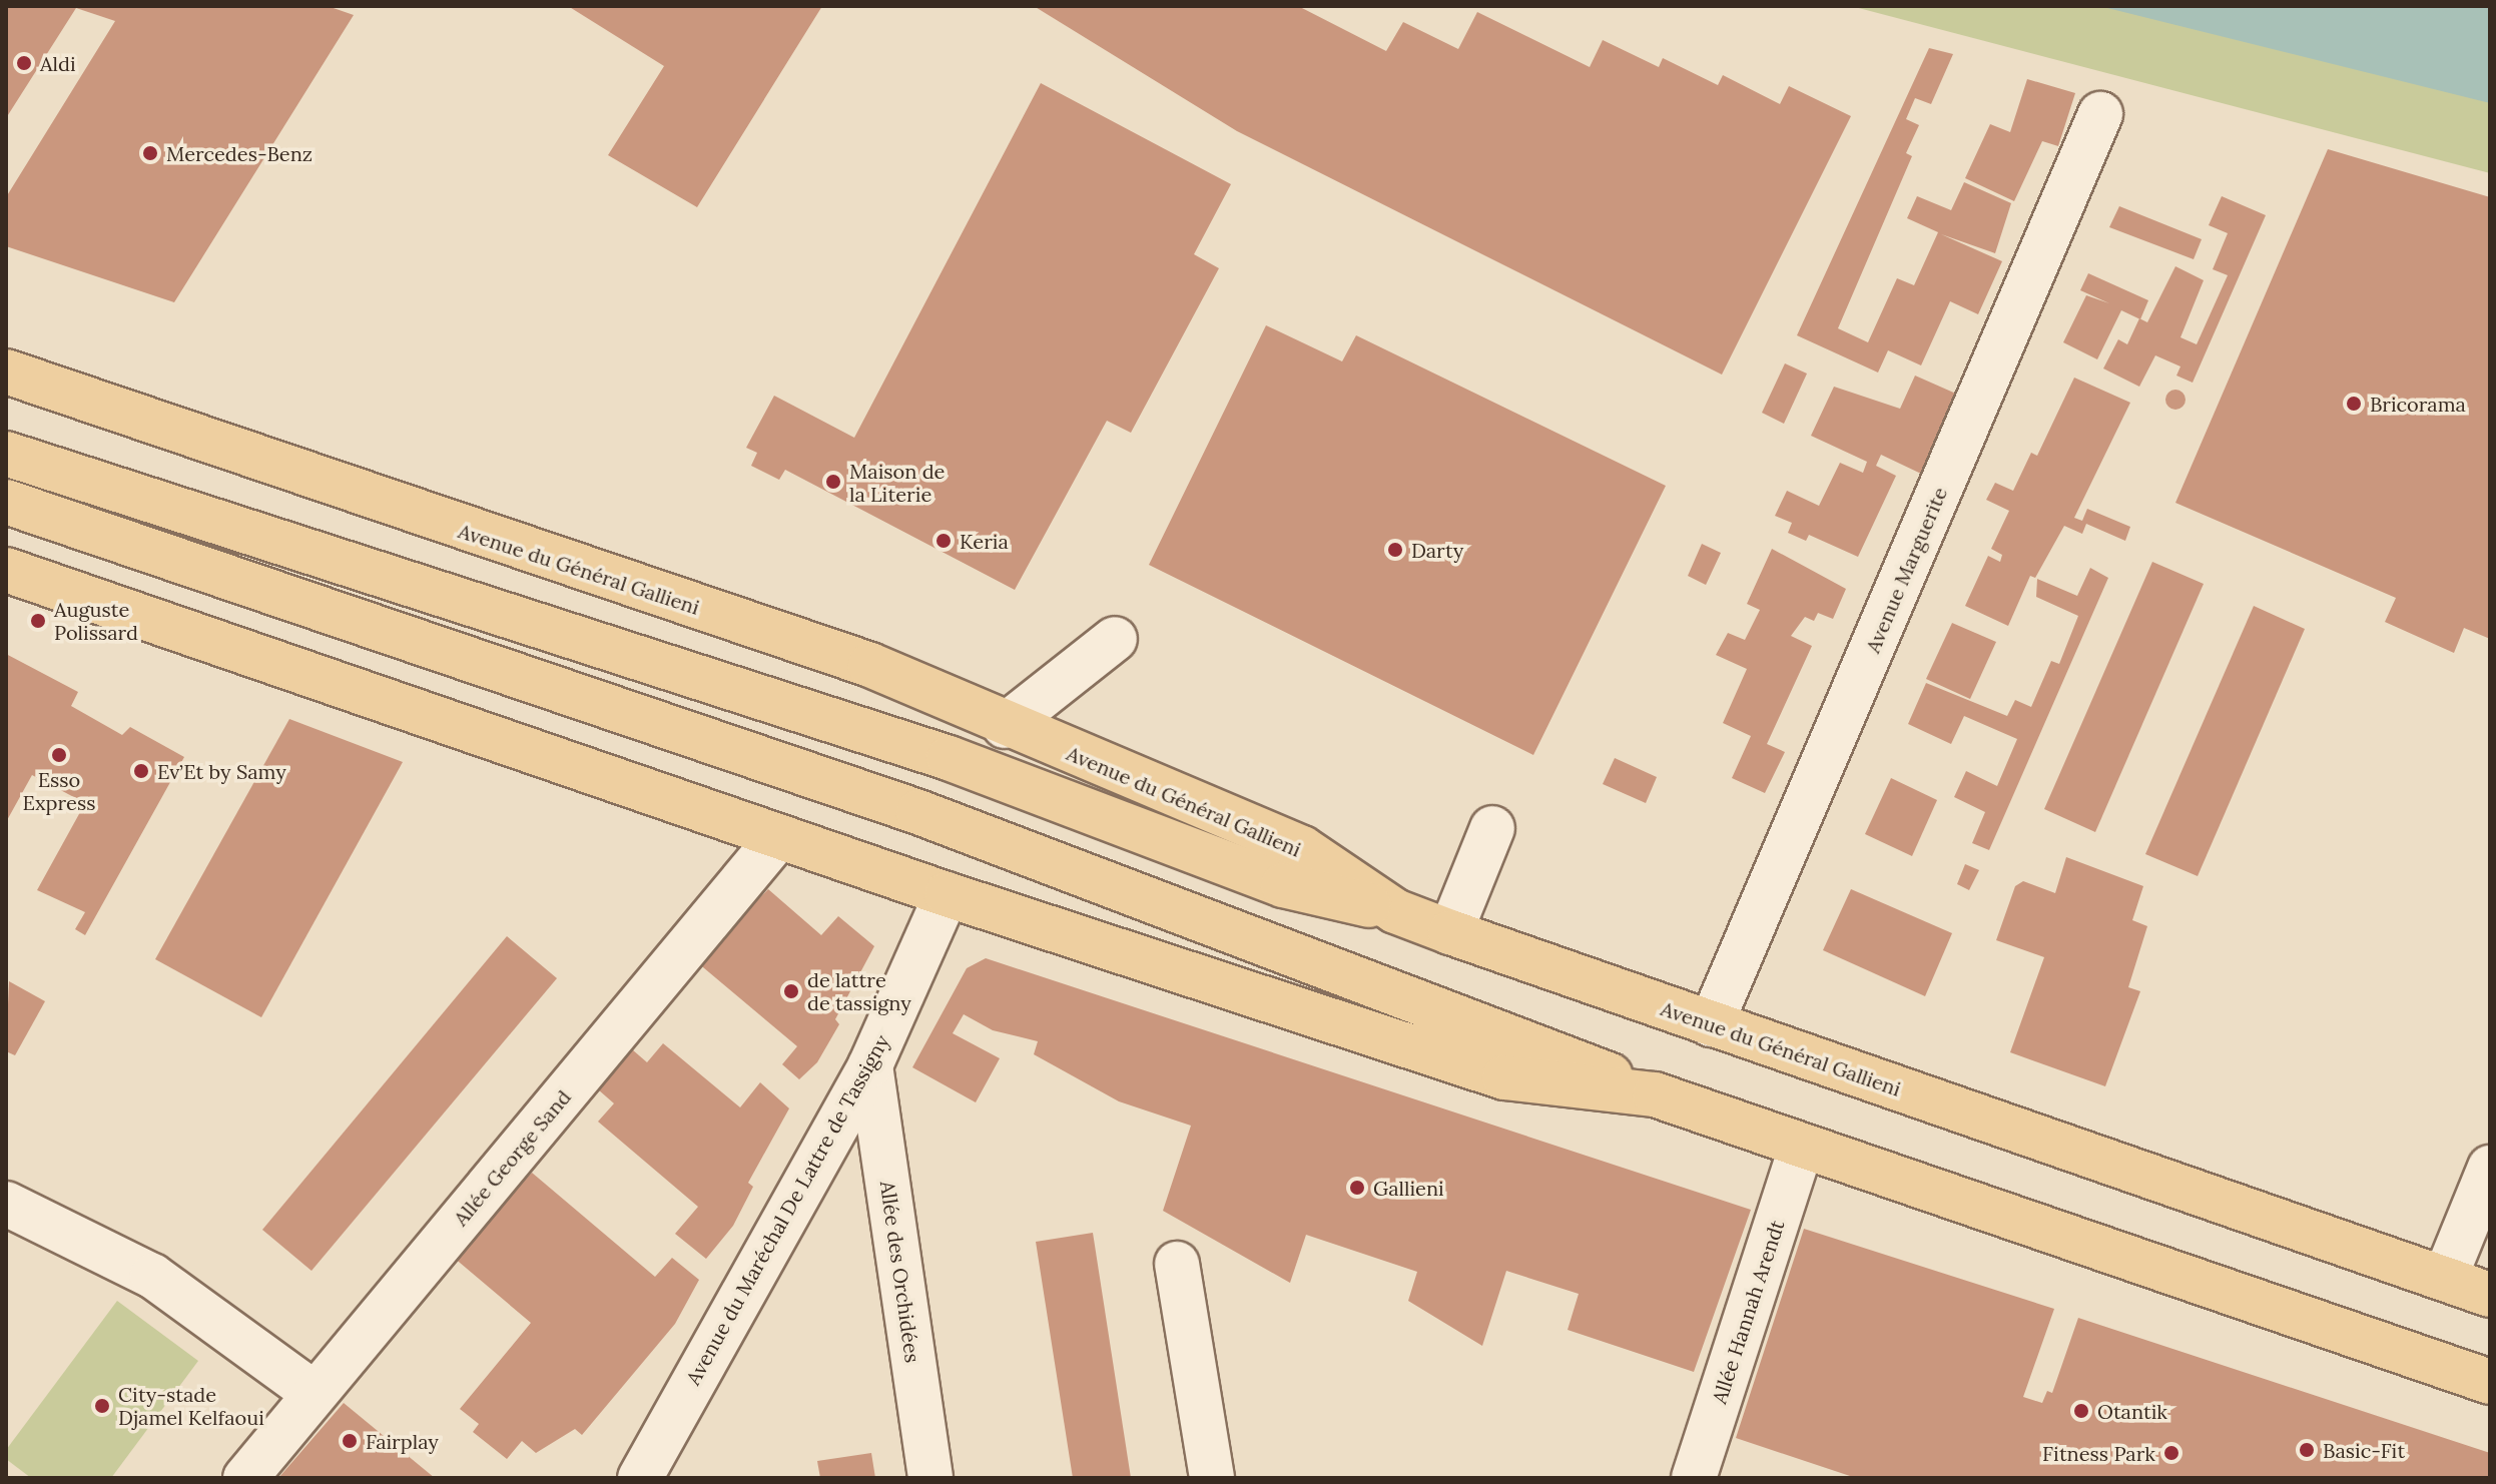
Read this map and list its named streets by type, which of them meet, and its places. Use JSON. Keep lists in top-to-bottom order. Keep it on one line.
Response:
{"streets":{"main road":["Avenue du Général Gallieni"],"street":["Avenue Marguerite","Allée George Sand","Avenue du Maréchal De Lattre de Tassigny","Allée des Orchidées","Allée Hannah Arendt"]},"crossings":[["Avenue du Général Gallieni","Avenue Marguerite"],["Avenue du Maréchal De Lattre de Tassigny","Allée des Orchidées"]],"places":["Aldi","Mercedes-Benz","Bricorama","Maison de la Literie","Keria","Darty","Auguste Polissard","Esso Express","Ev’Et by Samy","de lattre de tassigny","Gallieni","City-stade Djamel Kelfaoui","Otantik","Fairplay","Basic-Fit","Fitness Park"]}
